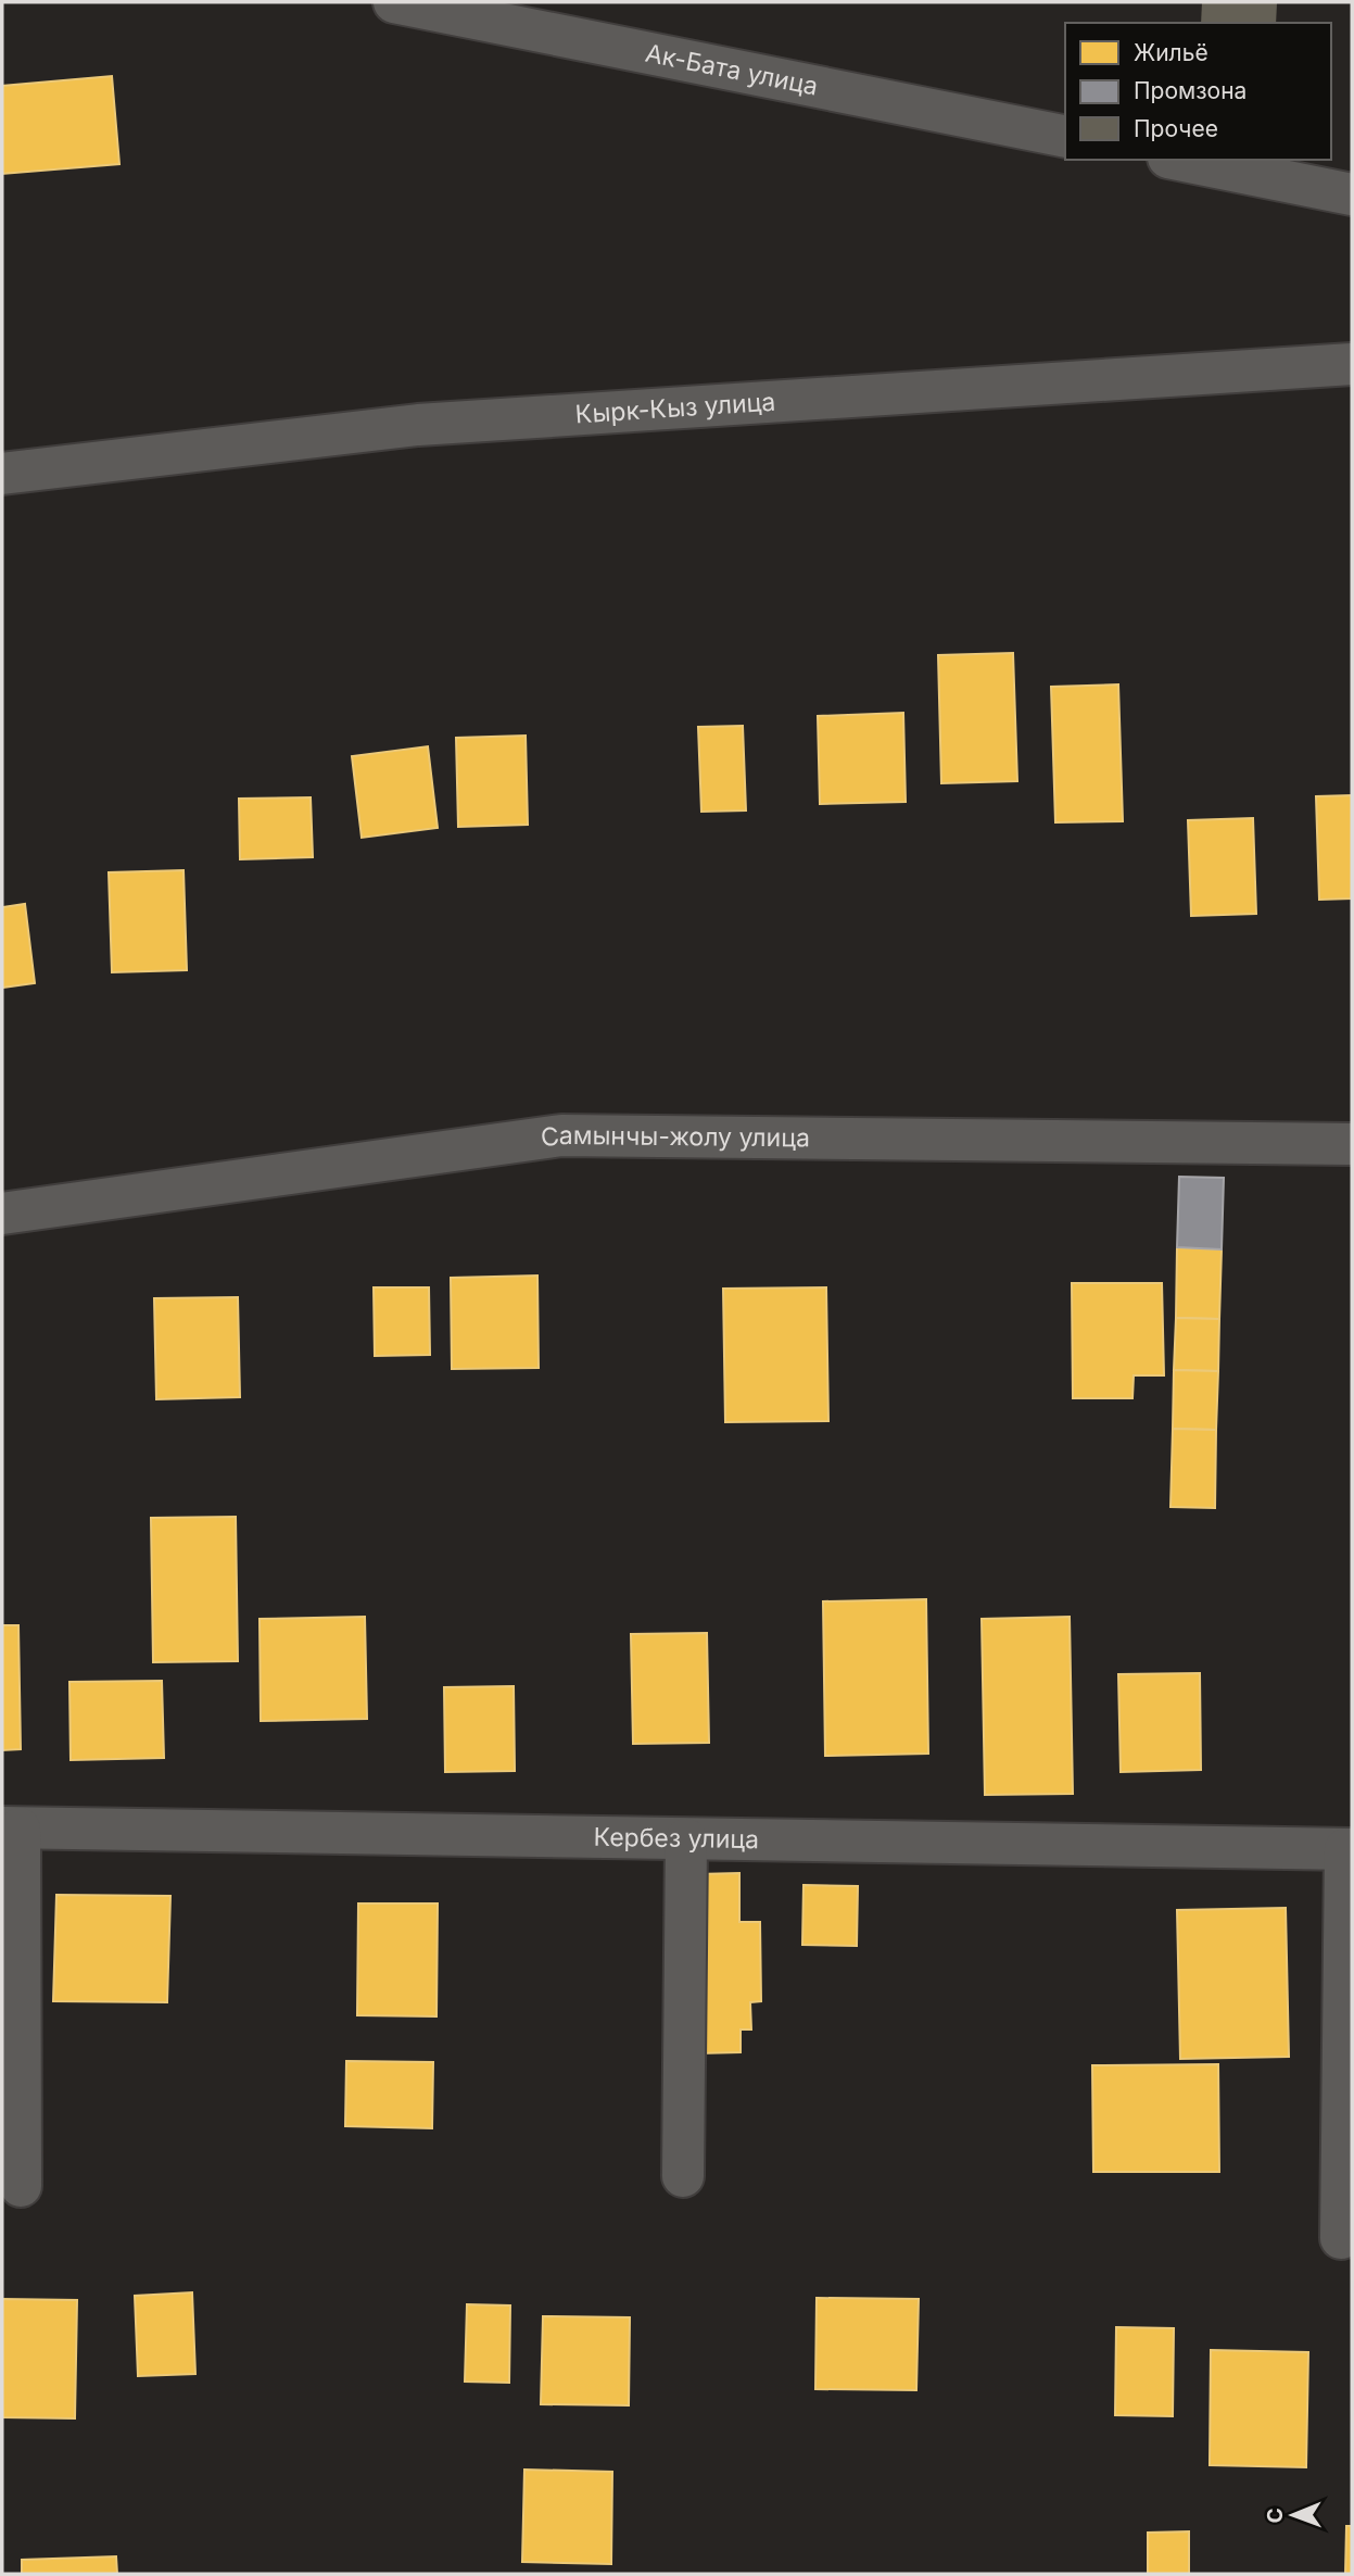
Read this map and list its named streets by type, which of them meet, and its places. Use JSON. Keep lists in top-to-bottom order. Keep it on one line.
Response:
{"streets":{"street":["Ак-Бата улица","Кырк-Кыз улица","Самынчы-жолу улица","Кербез улица"]},"legend":["Жильё","Промзона","Прочее"],"north":"left"}
